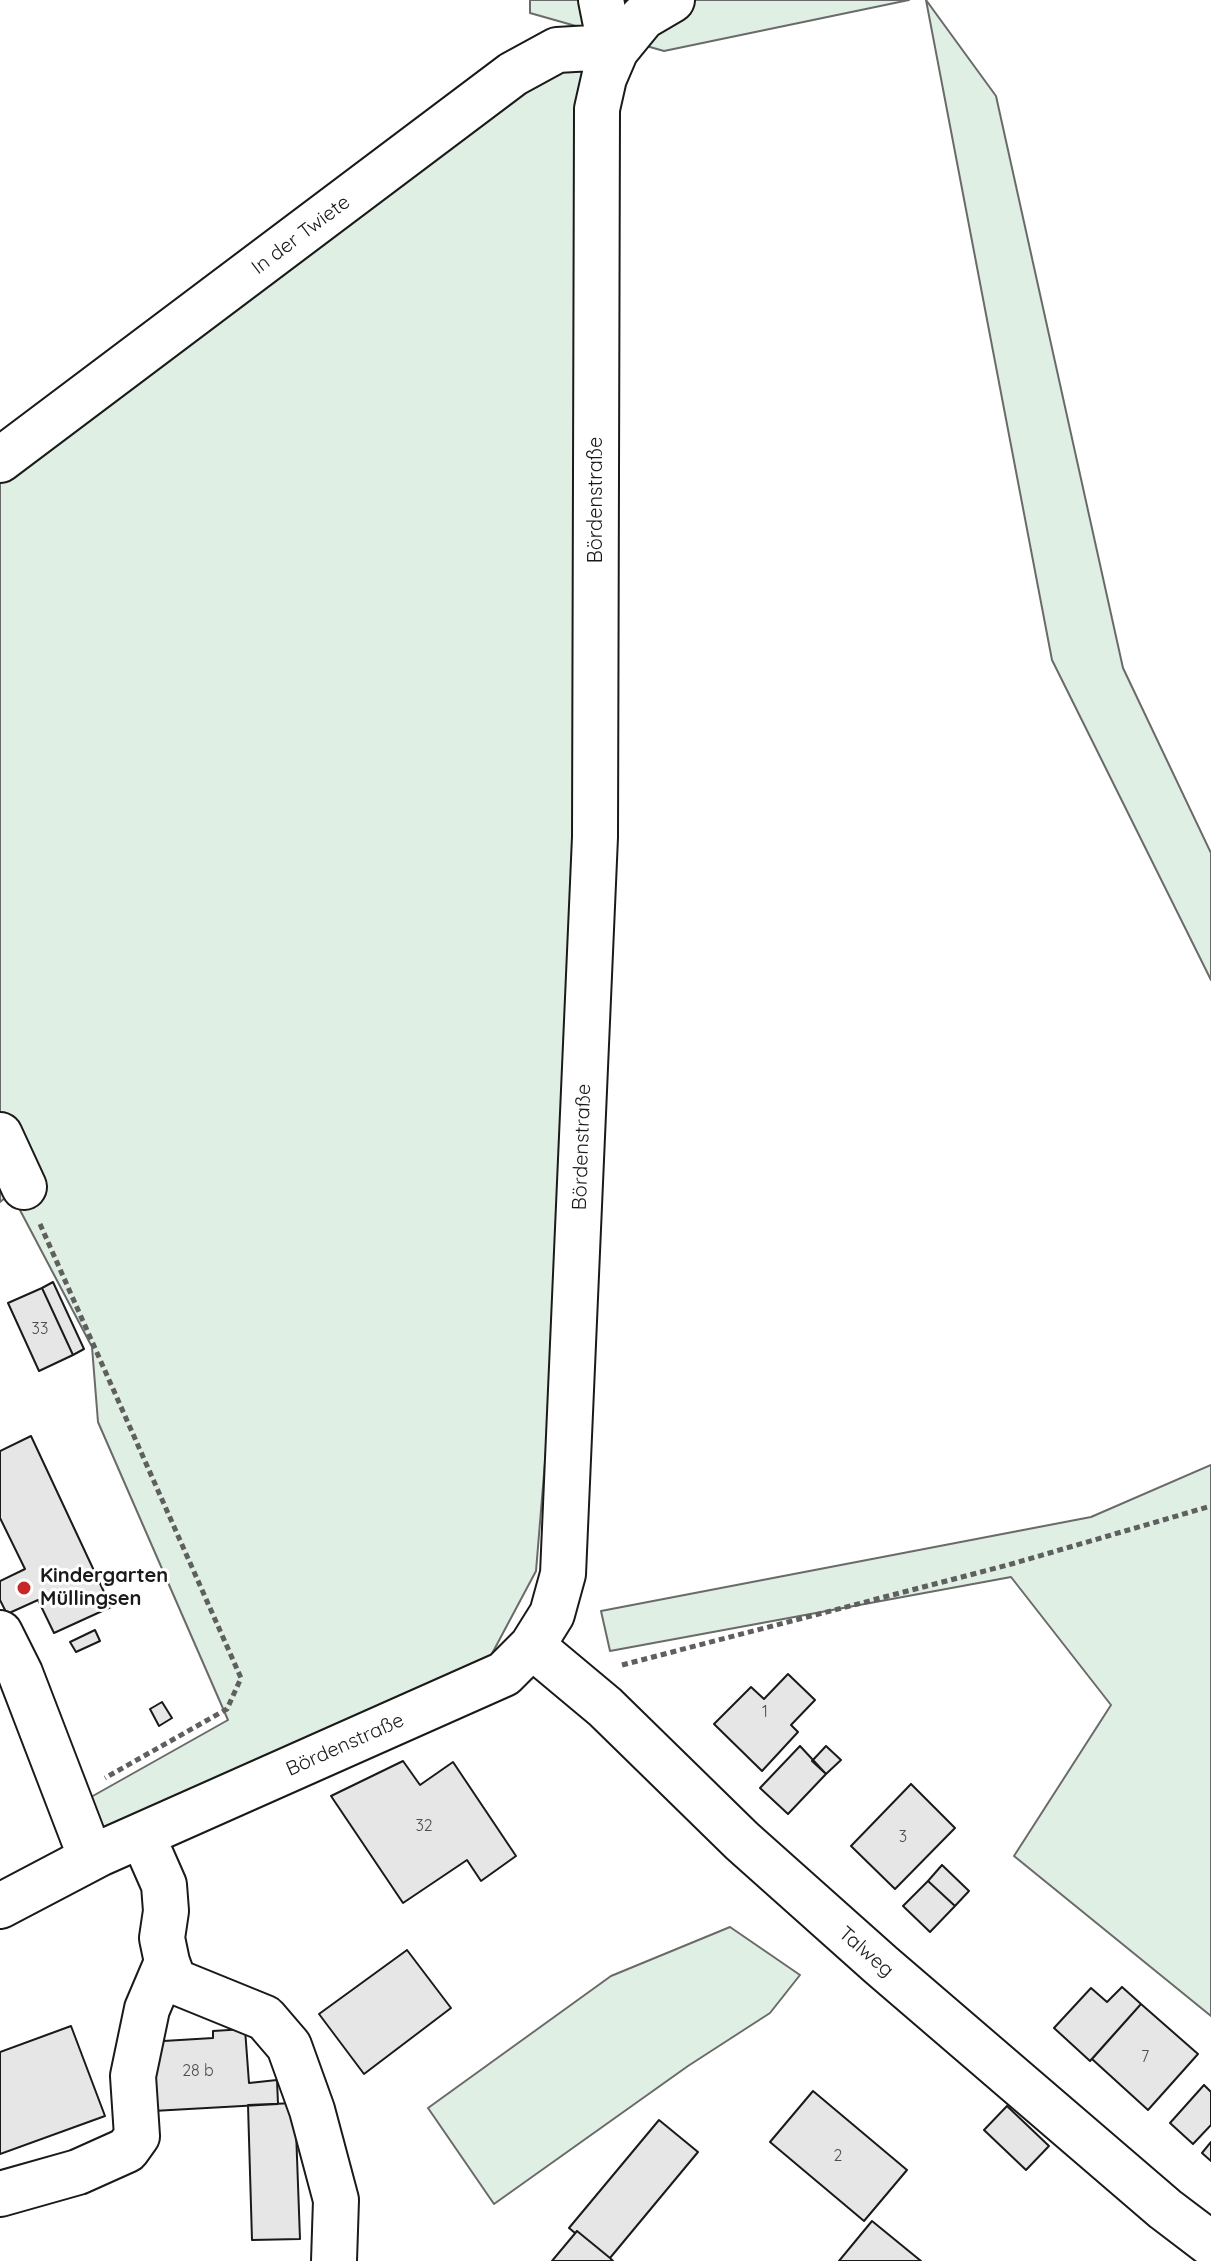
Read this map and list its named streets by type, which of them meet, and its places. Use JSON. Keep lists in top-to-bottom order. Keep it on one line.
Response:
{"streets":{"street":["In der Twiete","Bördenstraße","Talweg"]},"crossings":[["In der Twiete","Bördenstraße"],["Bördenstraße","Talweg"]],"places":["Kindergarten Müllingsen"],"house_numbers":["33","1","32","3","7","28 b","2"]}
